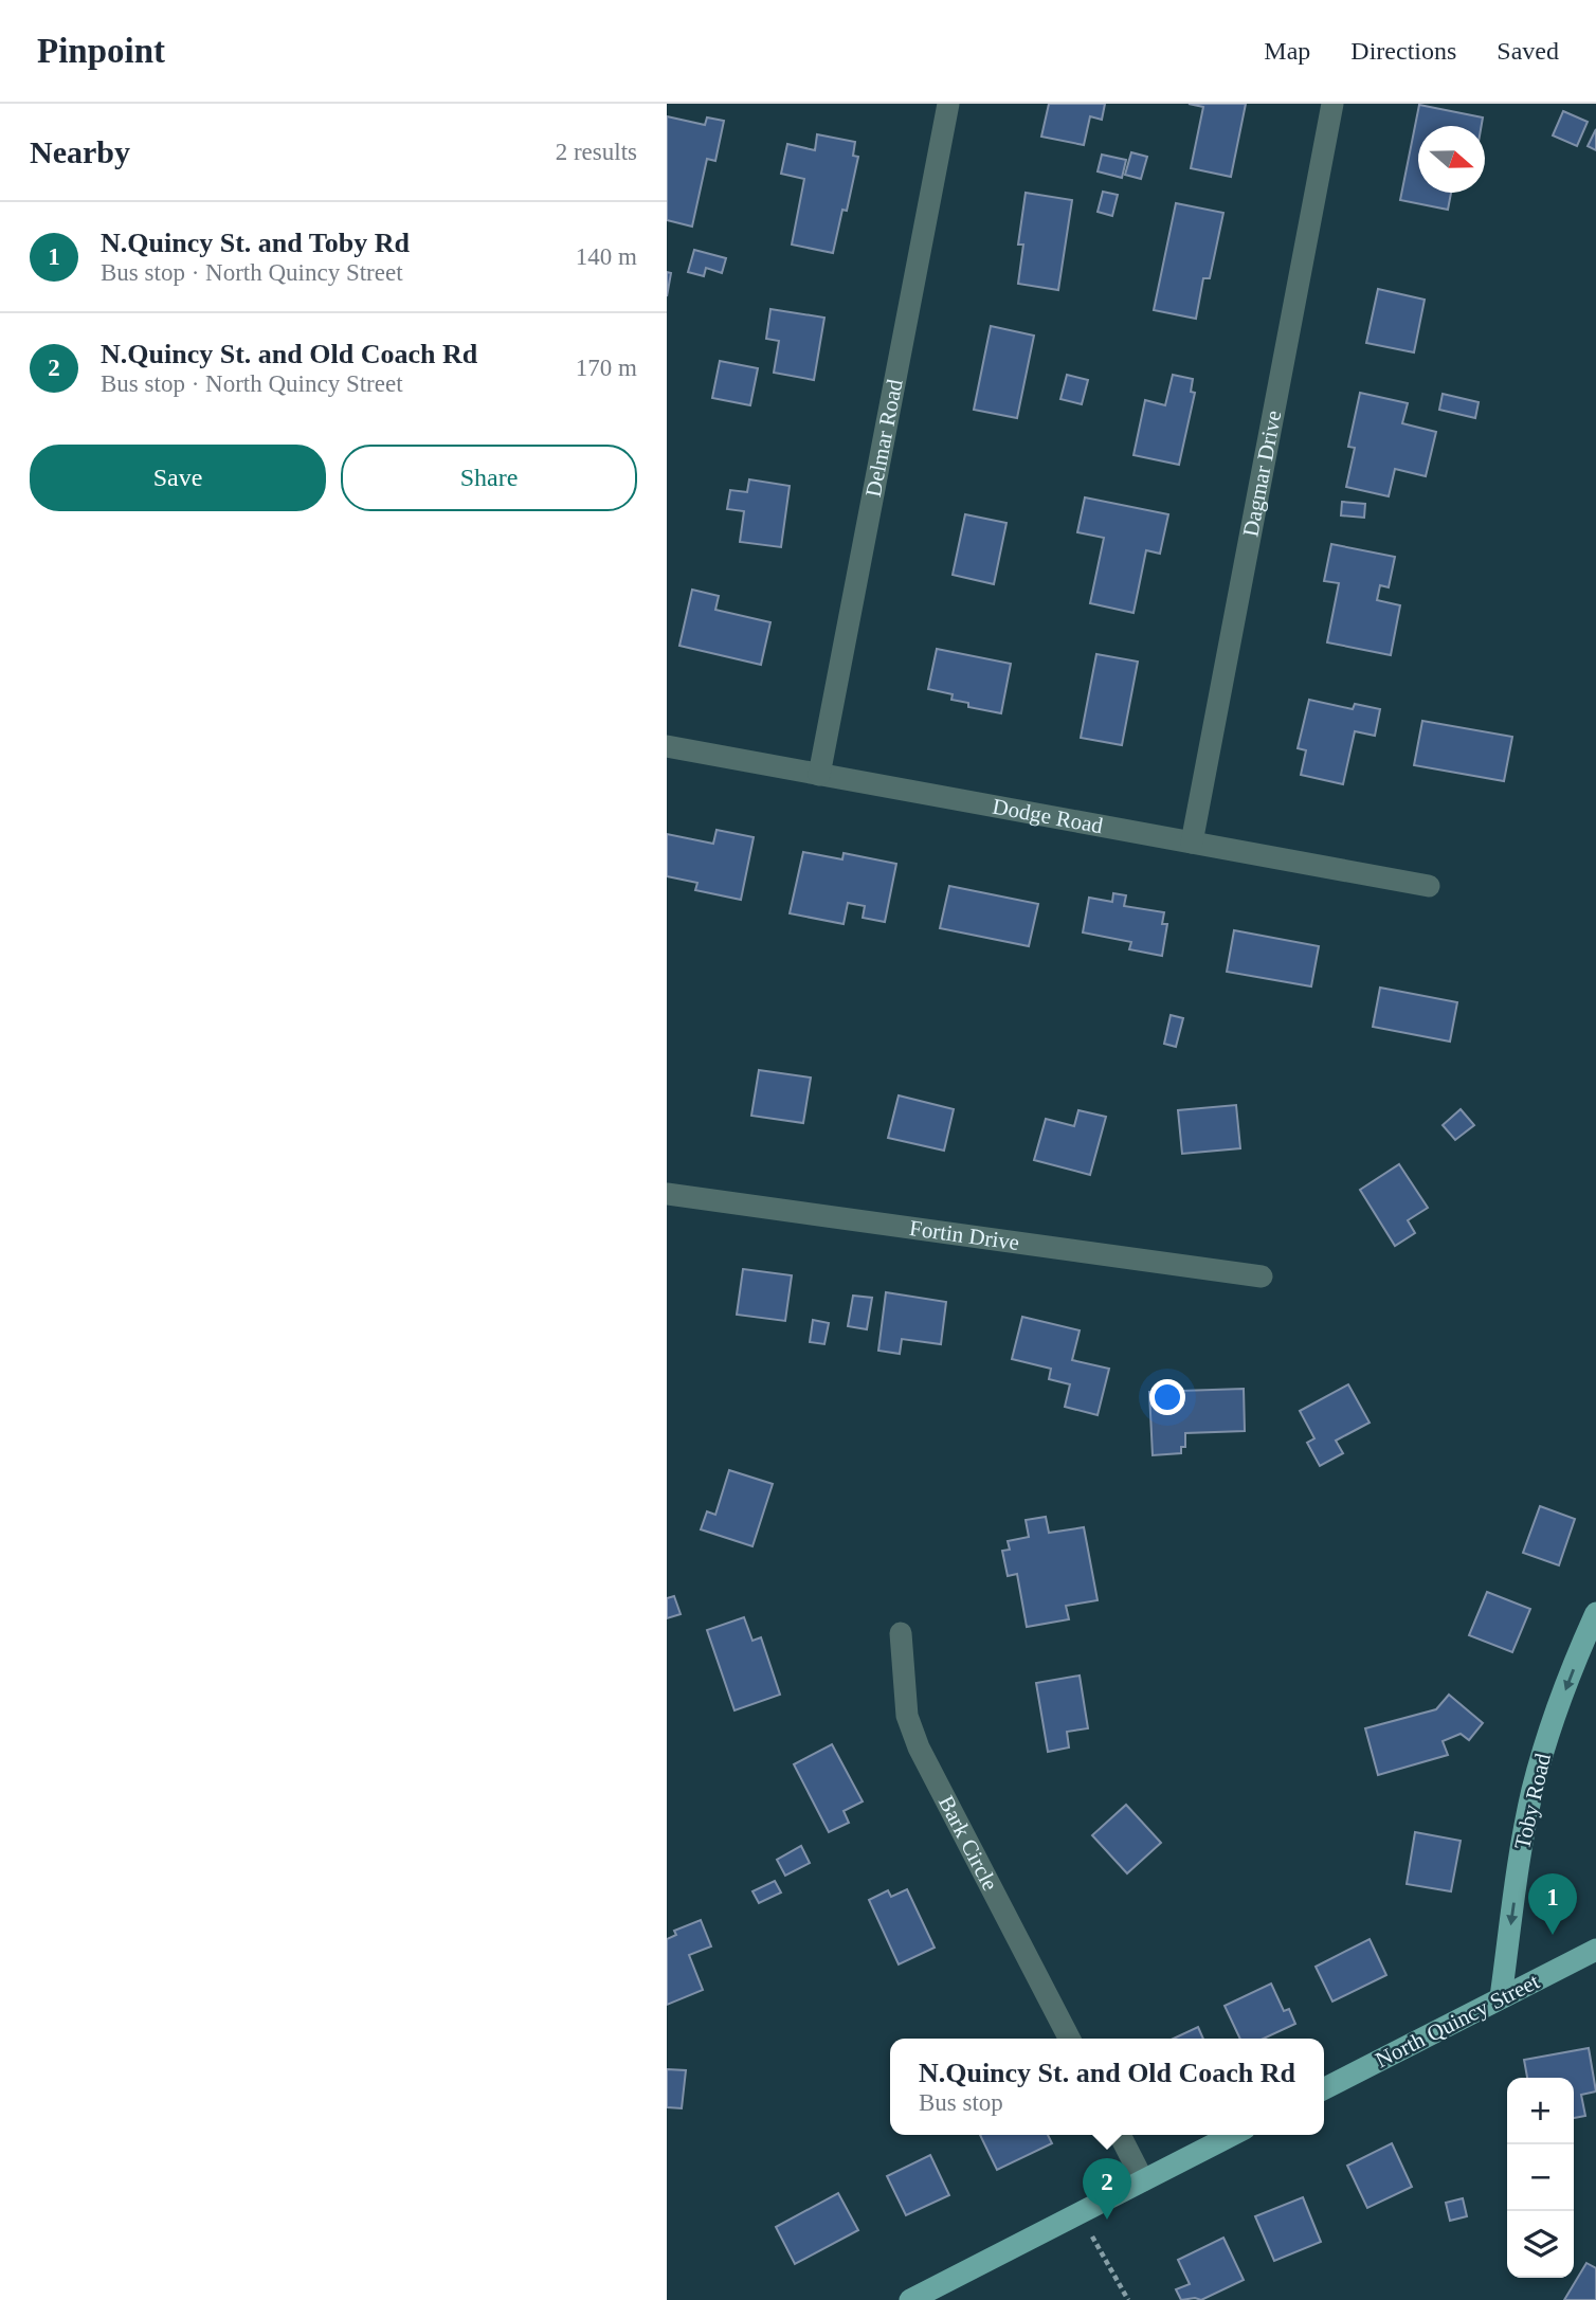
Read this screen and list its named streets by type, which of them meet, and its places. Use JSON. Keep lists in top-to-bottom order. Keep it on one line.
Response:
{"streets":{"main road":["Toby Road","North Quincy Street"],"street":["Delmar Road","Dagmar Drive","Dodge Road","Fortin Drive","Bark Circle"]},"crossings":[["Delmar Road","Dodge Road"],["Dagmar Drive","Dodge Road"],["Toby Road","North Quincy Street"]],"one_way":["Toby Road"],"north":"right","page":{"header":"Pinpoint","nav":["Map","Directions","Saved"],"heading":["Nearby","2 results"],"list":[{"mark":"1","name":"N.Quincy St. and Toby Rd","note":"Bus stop · North Quincy Street","value":"140 m"},{"mark":"2","name":"N.Quincy St. and Old Coach Rd","note":"Bus stop · North Quincy Street","value":"170 m"}],"buttons":["Save","Share"],"pins":["1","2"],"popup":["N.Quincy St. and Old Coach Rd","Bus stop"],"map_buttons":["+","−"]}}
